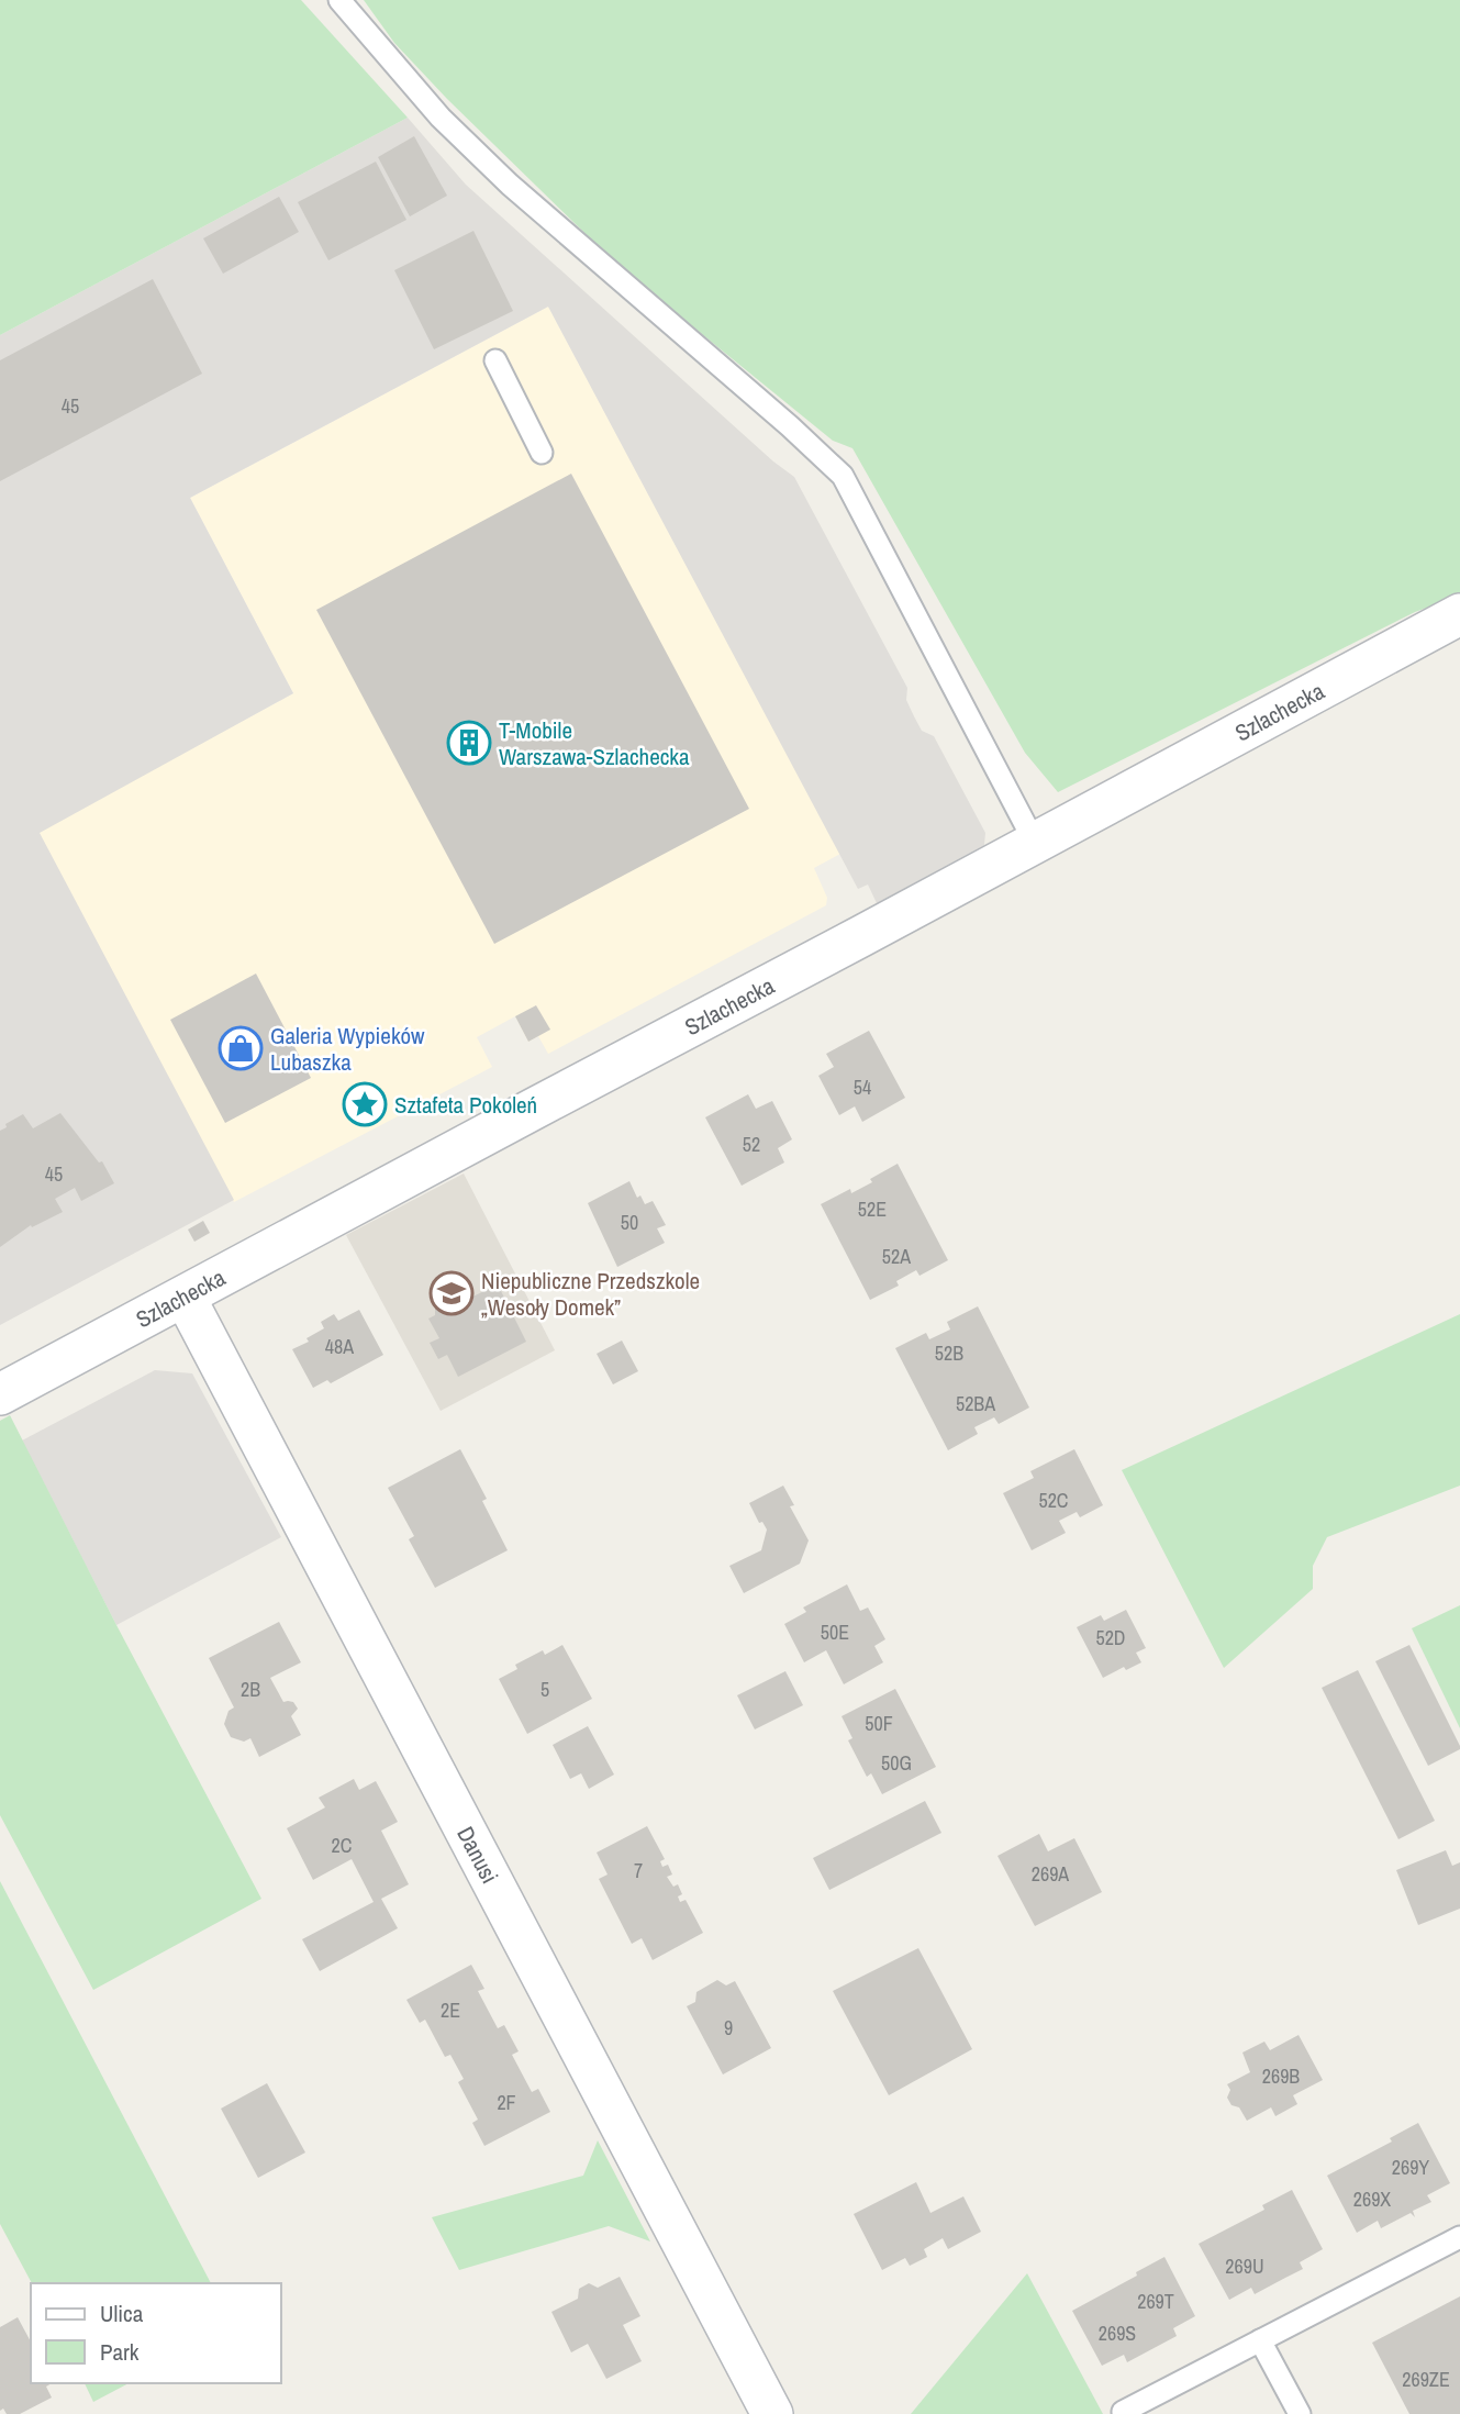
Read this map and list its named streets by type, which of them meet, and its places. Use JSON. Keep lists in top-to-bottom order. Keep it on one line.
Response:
{"streets":{"street":["Szlachecka","Danusi"]},"crossings":[["Szlachecka","Danusi"]],"places":{"building":["T-Mobile Warszawa-Szlachecka"],"shop":["Galeria Wypieków Lubaszka"],"place":["Sztafeta Pokoleń"],"school or university":["Niepubliczne Przedszkole „Wesoły Domek”"]},"house_numbers":["45","54","52","45","52E","50","52A","48A","52B","52BA","52C","50E","52D","2B","5","50F","50G","2C","7","269A","2E","9","269B","2F","269Y","269X","269U","269T","269S","269ZE"],"legend":["Ulica","Park"]}
